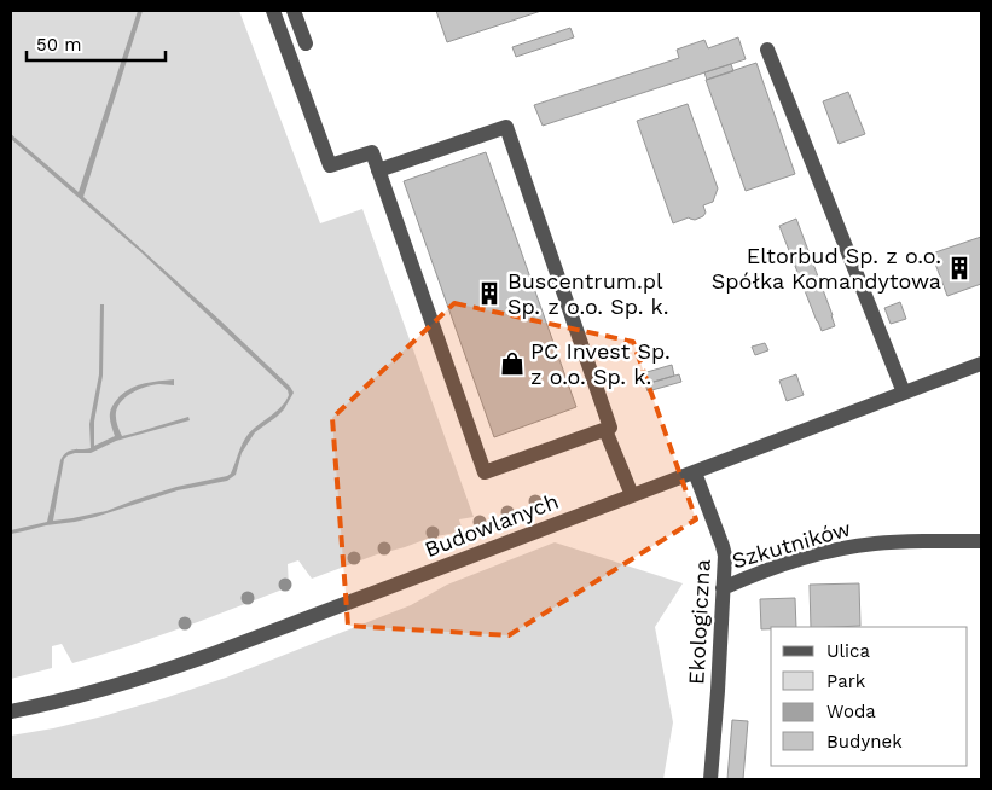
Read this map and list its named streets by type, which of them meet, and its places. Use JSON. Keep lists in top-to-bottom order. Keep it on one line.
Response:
{"streets":{"street":["Budowlanych","Szkutników","Ekologiczna"]},"crossings":[["Budowlanych","Ekologiczna"],["Szkutników","Ekologiczna"]],"places":{"building":["Eltorbud Sp. z o.o. Spółka Komandytowa","Buscentrum.pl Sp. z o.o. Sp. k."],"shop":["PC Invest Sp. z o.o. Sp. k."]},"legend":["Ulica","Park","Woda","Budynek"],"scale_bar":"50 m"}
